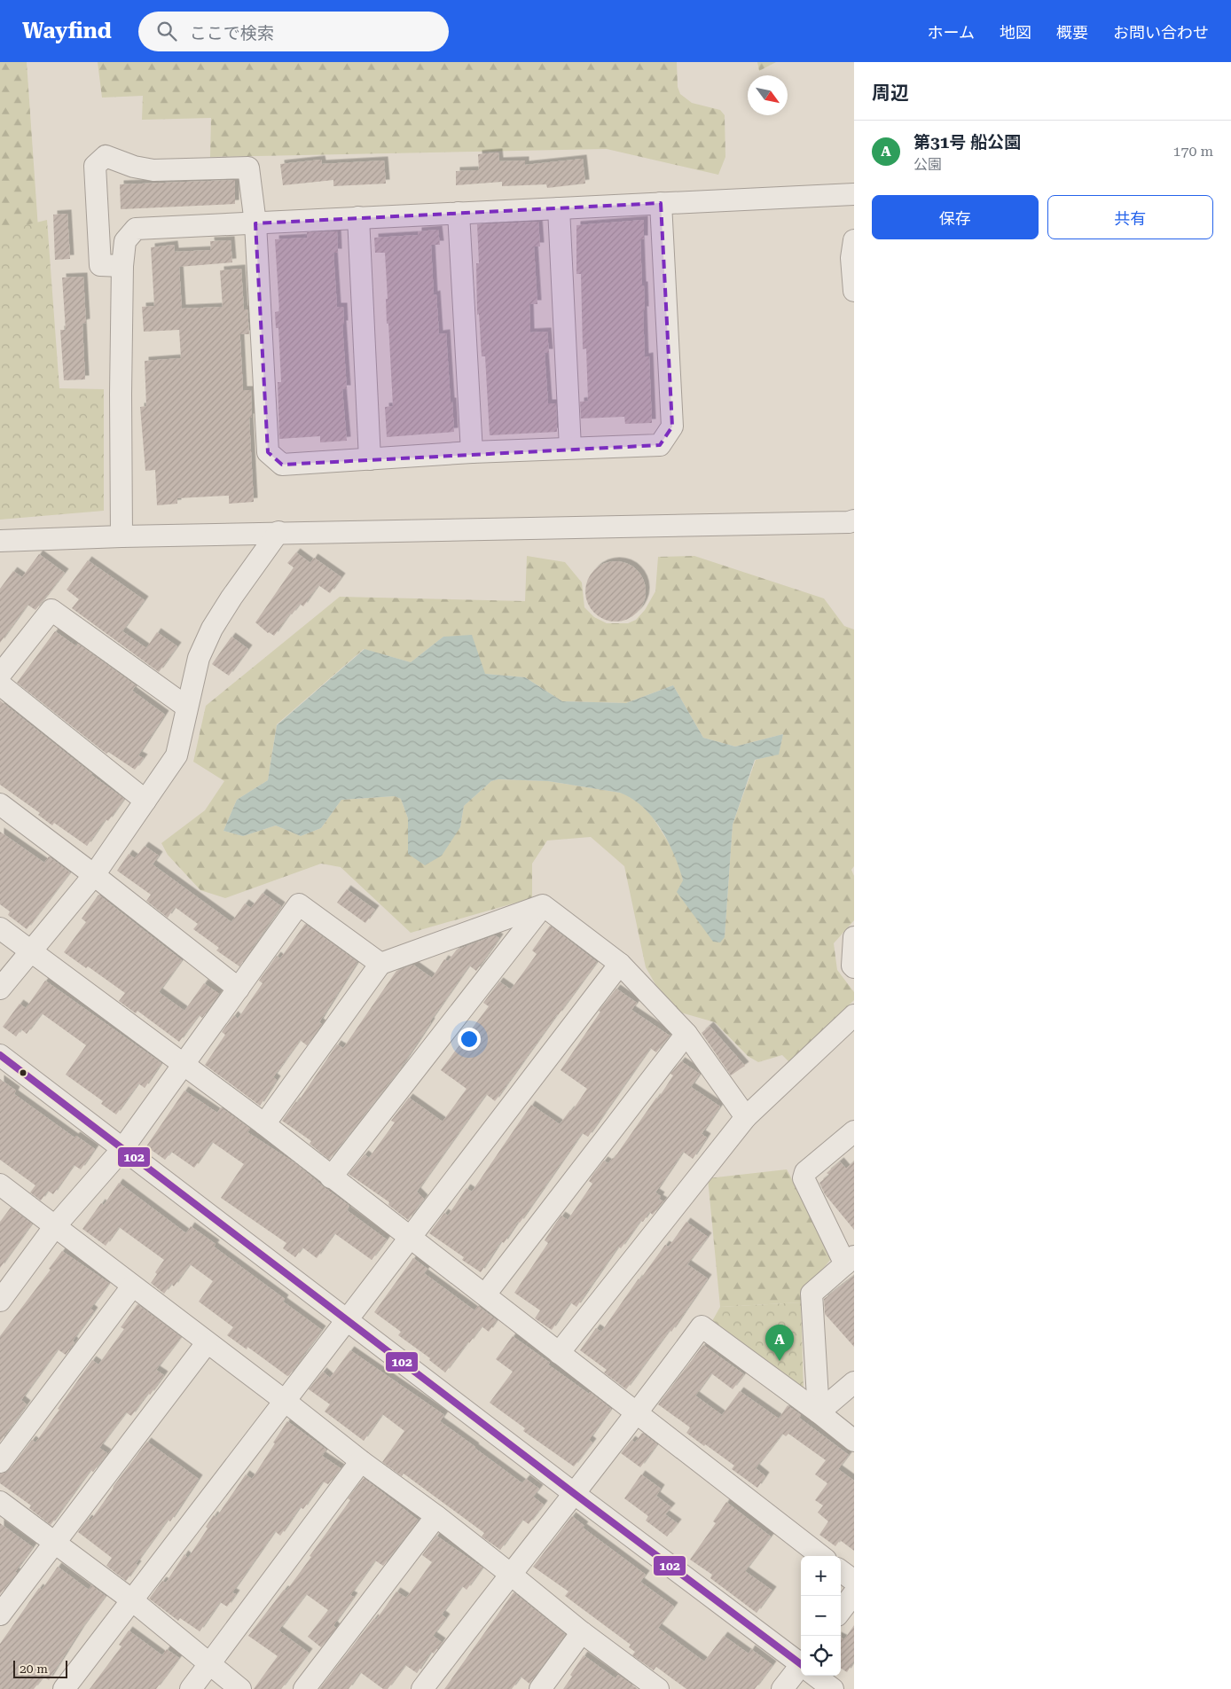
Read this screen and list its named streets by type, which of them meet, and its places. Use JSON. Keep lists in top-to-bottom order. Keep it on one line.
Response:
{"lines":["transit line 102"],"scale_bar":"20 m","north":"bottom right","page":{"header":"Wayfind","search":"ここで検索","nav":["ホーム","地図","概要","お問い合わせ"],"heading":"周辺","list":[{"mark":"A","name":"第31号 船公園","note":"公園","value":"170 m"}],"buttons":["保存","共有"],"pins":"A","map_buttons":["+","−"],"scale":"20 m"}}
